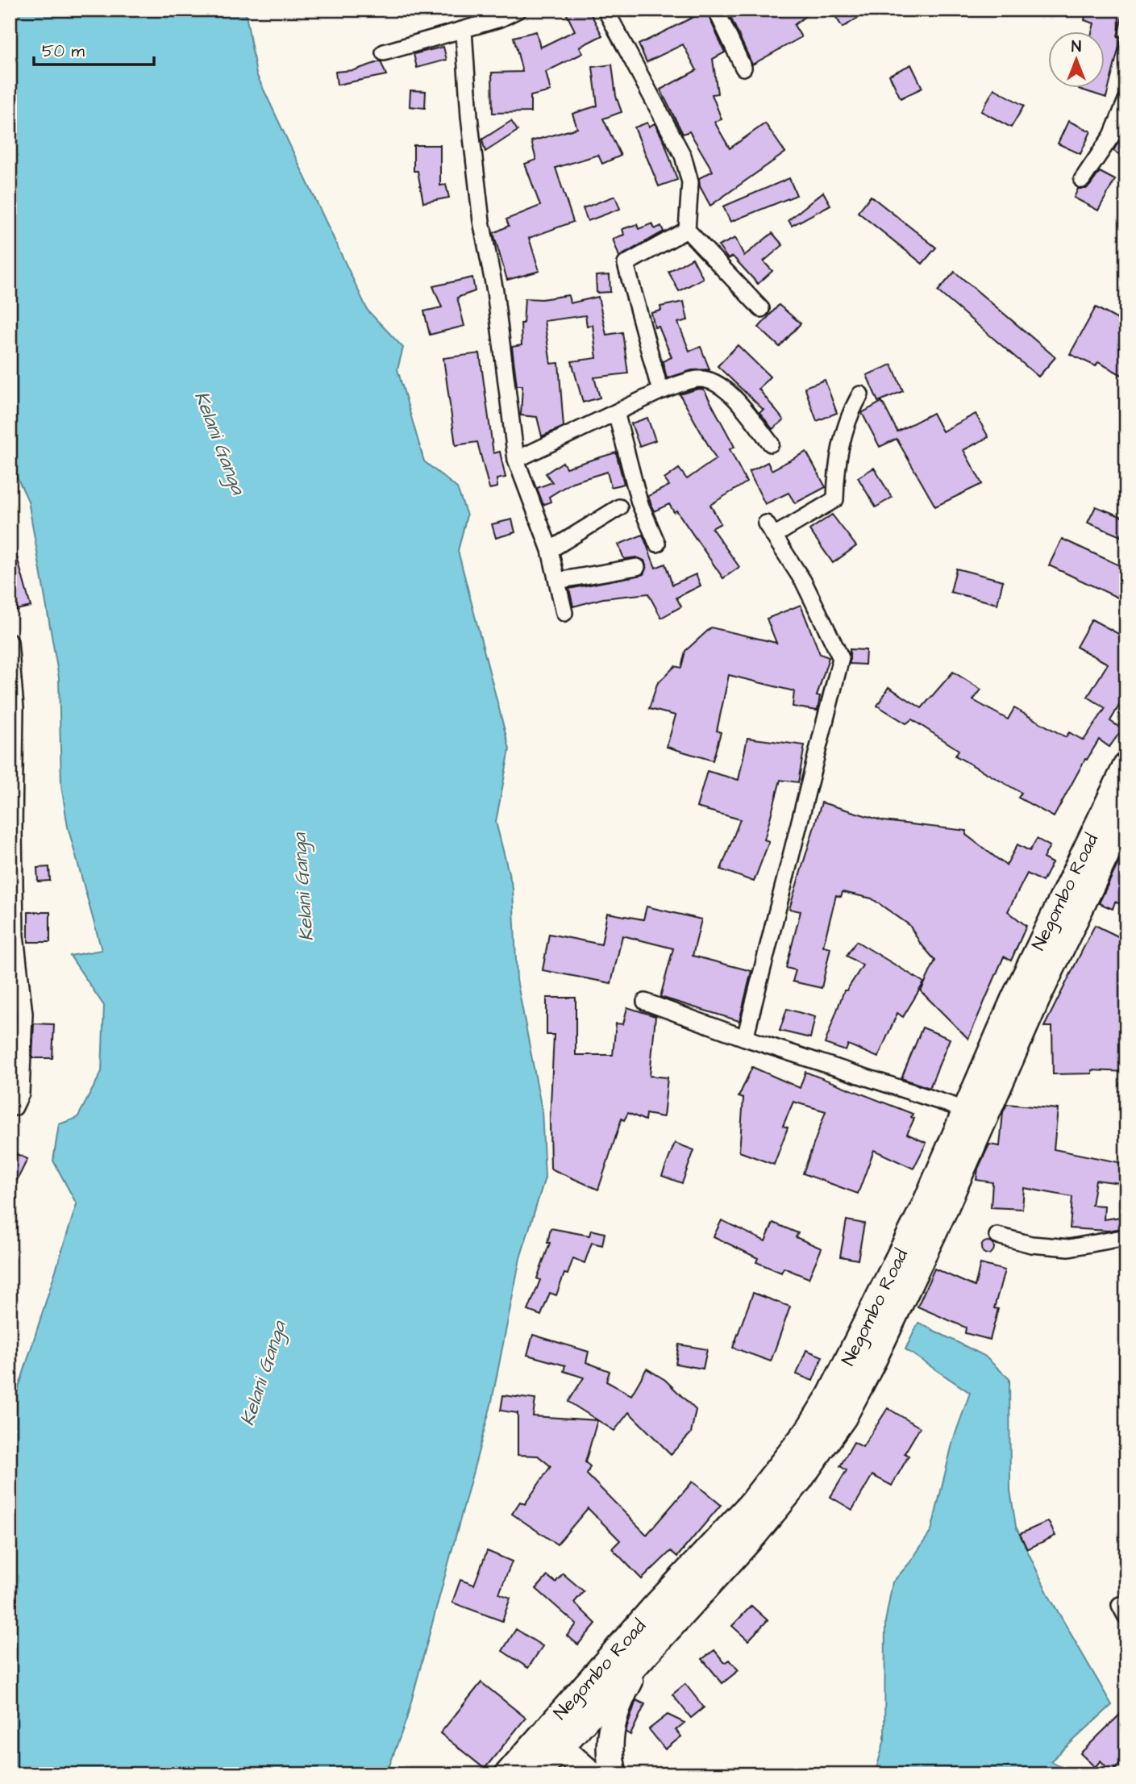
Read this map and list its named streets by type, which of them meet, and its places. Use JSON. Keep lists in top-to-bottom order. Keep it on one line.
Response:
{"streets":{"highway":["Negombo Road"]},"water":["Kelani Ganga"],"scale_bar":"50 m","north":"top"}
